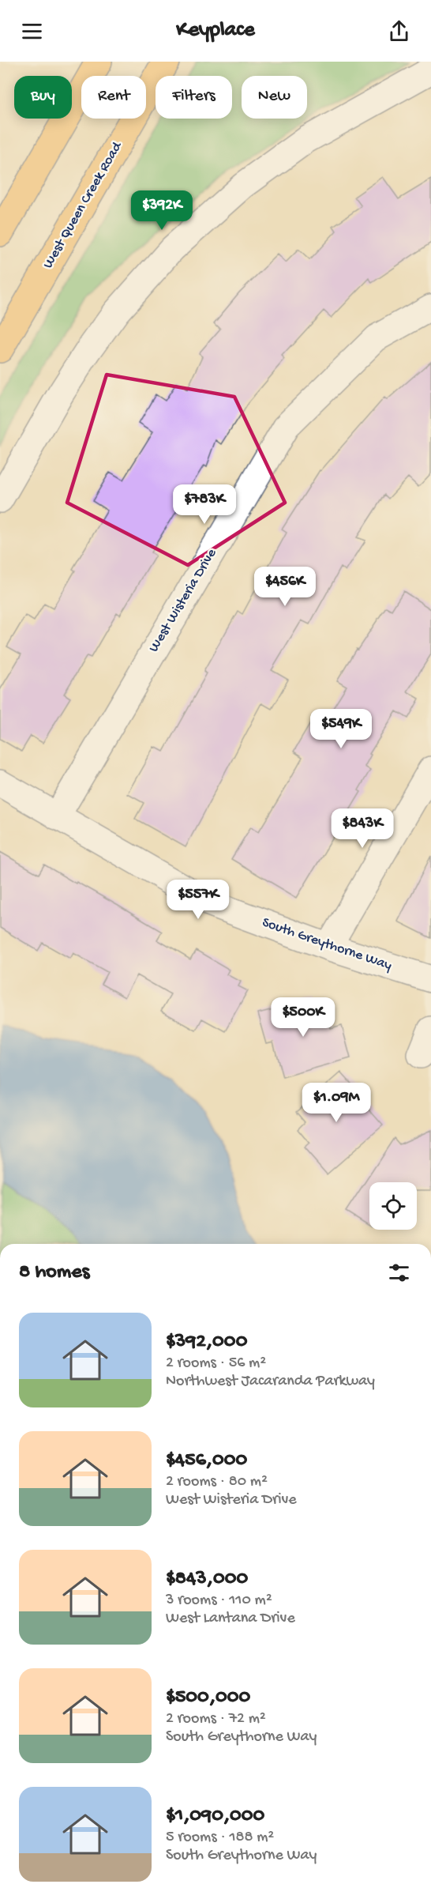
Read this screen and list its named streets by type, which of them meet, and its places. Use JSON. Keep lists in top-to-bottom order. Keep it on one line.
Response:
{"streets":{"main road":["West Queen Creek Road"],"street":["West Wisteria Drive","South Greythorne Way"]},"crossings":[["West Wisteria Drive","South Greythorne Way"]],"page":{"header":"Keyplace","chip":["Buy","Rent","Filters","New"],"price":["$392K","$783K","$456K","$549K","$843K","$557K","$500K","$1.09M"],"heading":"8 homes","list":[{"name":"$392,000","note":"2 rooms · 56 m² · Northwest Jacaranda Parkway"},{"name":"$456,000","note":"2 rooms · 80 m² · West Wisteria Drive"},{"name":"$843,000","note":"3 rooms · 110 m² · West Lantana Drive"},{"name":"$500,000","note":"2 rooms · 72 m² · South Greythorne Way"},{"name":"$1,090,000","note":"5 rooms · 188 m² · South Greythorne Way"}]}}
